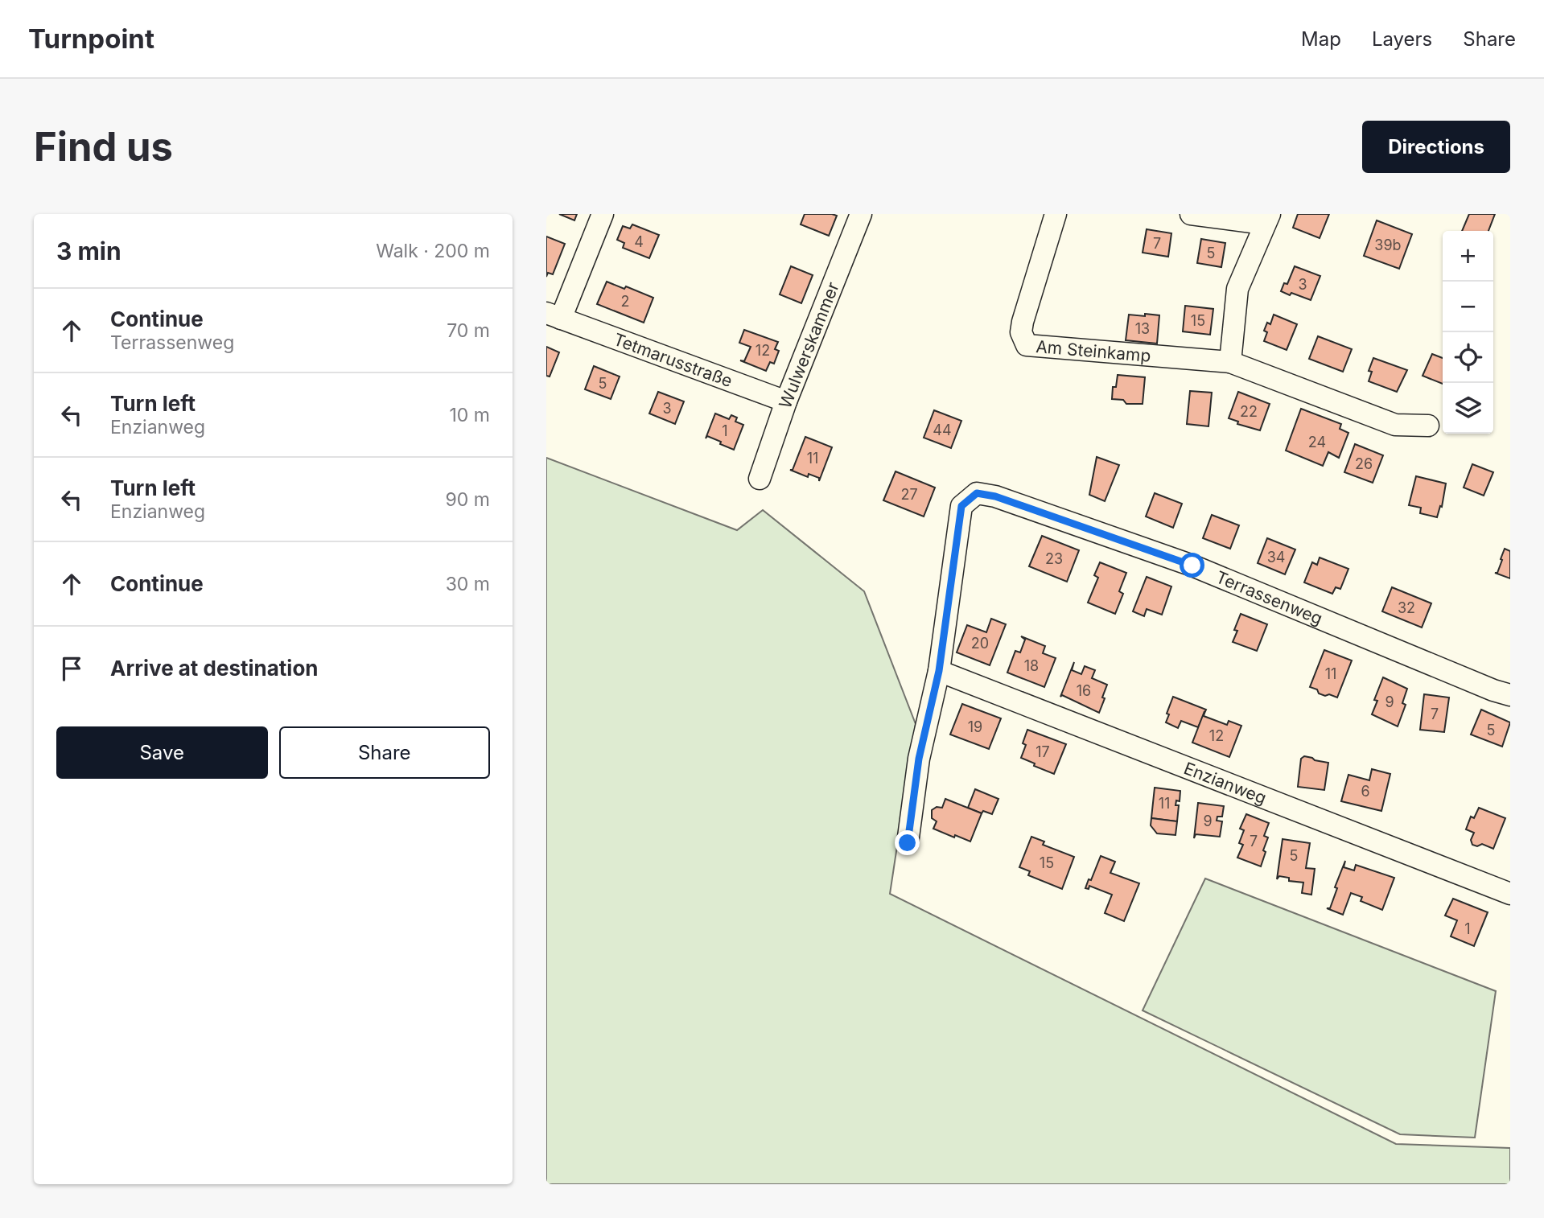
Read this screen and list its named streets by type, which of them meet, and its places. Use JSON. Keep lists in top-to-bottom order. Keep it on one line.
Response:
{"streets":{"street":["Wulwerskammer","Am Steinkamp","Tetmarusstraße","Terrassenweg","Enzianweg"]},"crossings":[["Wulwerskammer","Tetmarusstraße"],["Terrassenweg","Enzianweg"]],"house_numbers":["4","7","39b","5","3","2","15","13","12","5","3","22","44","1","24","11","26","27","34","23","32","20","18","11","16","9","7","19","5","12","17","6","11","9","7","5","15","1"],"page":{"header":"Turnpoint","nav":["Map","Layers","Share"],"buttons":["Directions",["Save","Share"]],"title":"Find us","heading":["3 min","Walk · 200 m"],"map_buttons":["+","−"],"list":[["Continue","Terrassenweg","70 m"],["Turn left","Enzianweg","10 m"],["Turn left","Enzianweg","90 m"],["Continue","30 m"],"Arrive at destination"]}}
